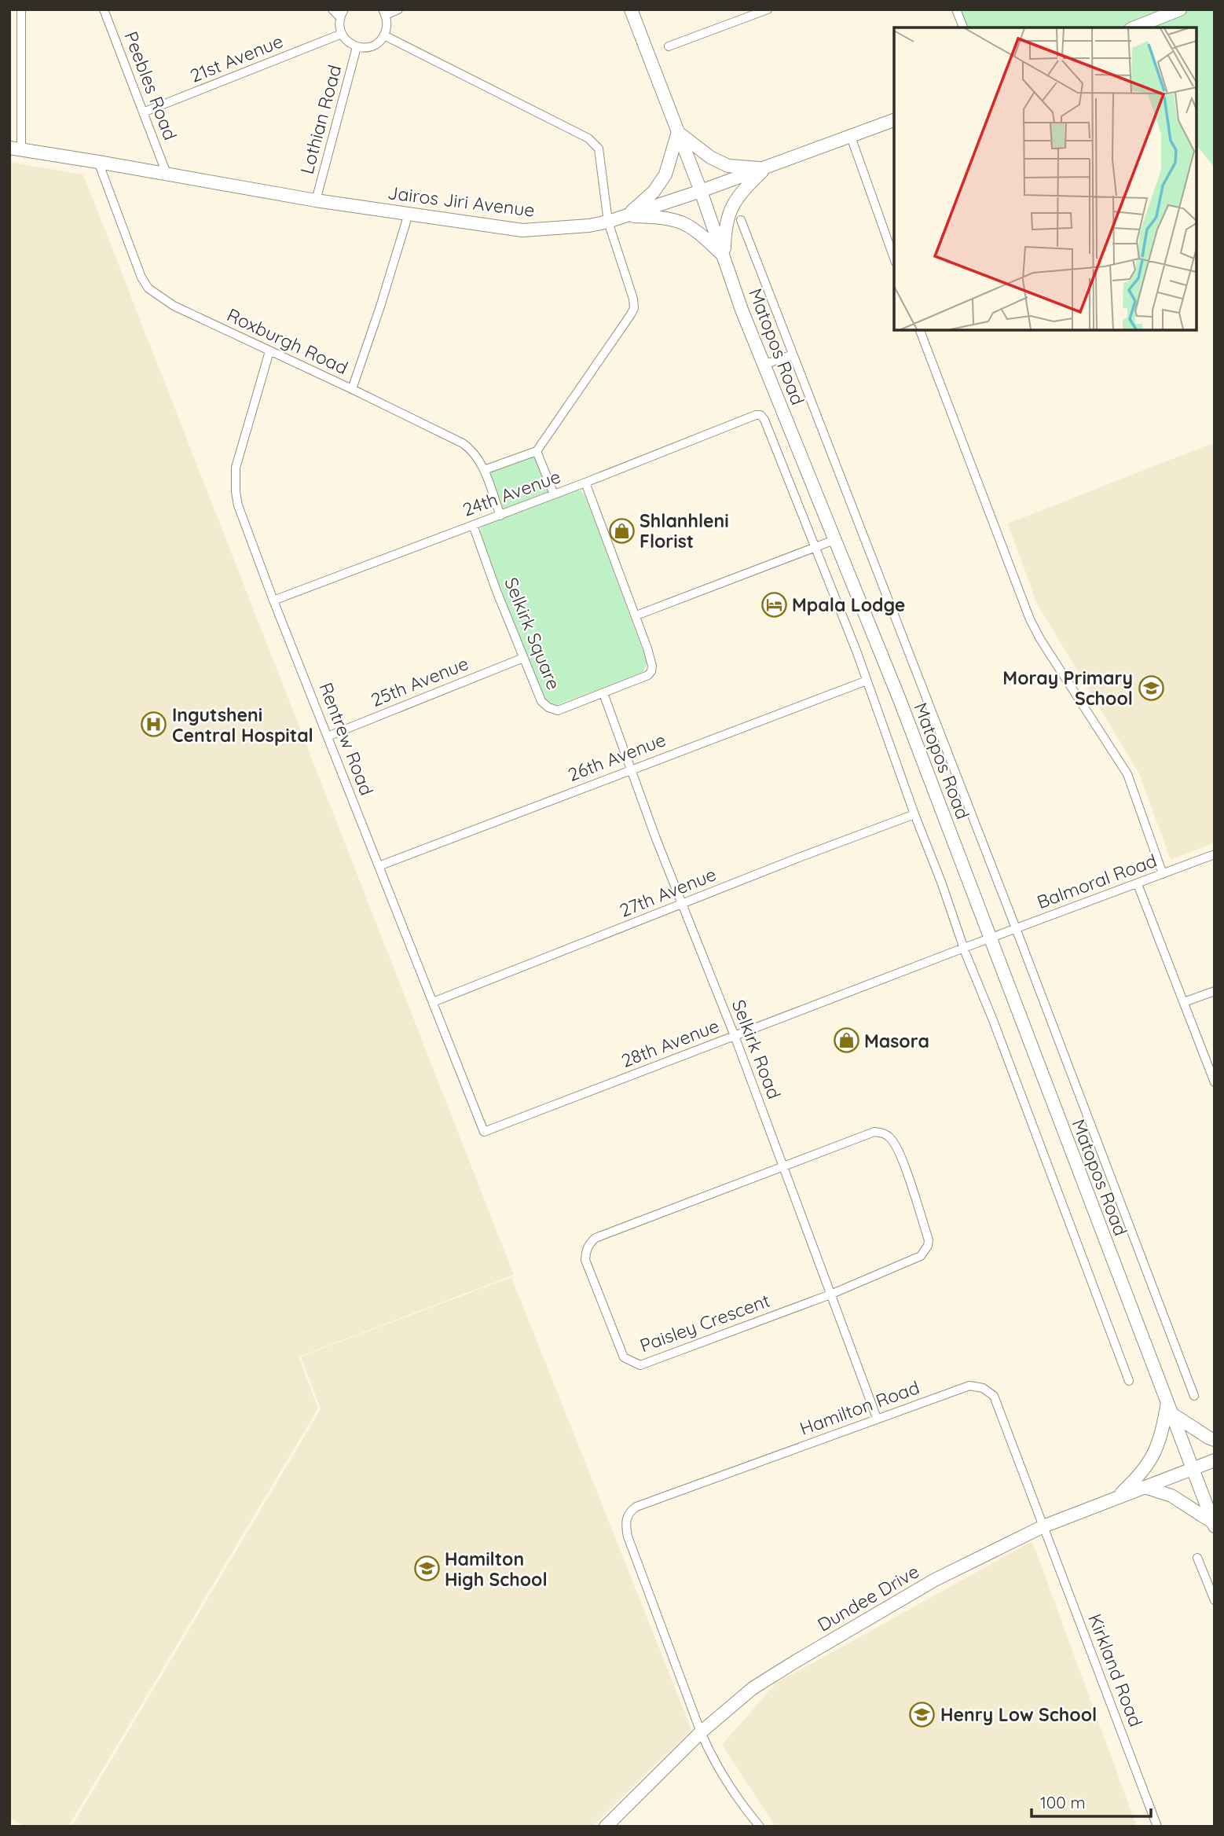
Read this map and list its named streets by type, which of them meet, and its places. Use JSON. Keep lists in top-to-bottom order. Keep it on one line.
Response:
{"streets":{"main road":["Jairos Jiri Avenue","Matopos Road","Dundee Drive"],"street":["21st Avenue","Peebles Road","Lothian Road","Roxburgh Road","24th Avenue","Selkirk Square","25th Avenue","Rentrew Road","26th Avenue","Balmoral Road","27th Avenue","28th Avenue","Selkirk Road","Paisley Crescent","Hamilton Road","Kirkland Road"]},"crossings":[["21st Avenue","Peebles Road"],["Peebles Road","Jairos Jiri Avenue"],["Lothian Road","Jairos Jiri Avenue"],["Jairos Jiri Avenue","Roxburgh Road"],["Jairos Jiri Avenue","Matopos Road"],["Roxburgh Road","24th Avenue"],["Roxburgh Road","Rentrew Road"],["Matopos Road","Balmoral Road"],["Matopos Road","28th Avenue"],["Matopos Road","Dundee Drive"],["24th Avenue","Selkirk Square"],["24th Avenue","Rentrew Road"],["Selkirk Square","25th Avenue"],["Selkirk Square","Selkirk Road"],["25th Avenue","Rentrew Road"],["Rentrew Road","26th Avenue"],["Rentrew Road","27th Avenue"],["Rentrew Road","28th Avenue"],["26th Avenue","Selkirk Road"],["Balmoral Road","28th Avenue"],["27th Avenue","Selkirk Road"],["28th Avenue","Selkirk Road"],["Selkirk Road","Paisley Crescent"],["Selkirk Road","Hamilton Road"],["Hamilton Road","Dundee Drive"],["Hamilton Road","Kirkland Road"],["Dundee Drive","Kirkland Road"]],"places":{"shop":["Shlanhleni Florist","Masora"],"hotel":["Mpala Lodge"],"school or university":["Moray Primary School","Hamilton High School","Henry Low School"],"hospital":["Ingutsheni Central Hospital"]},"scale_bar":"100 m"}
